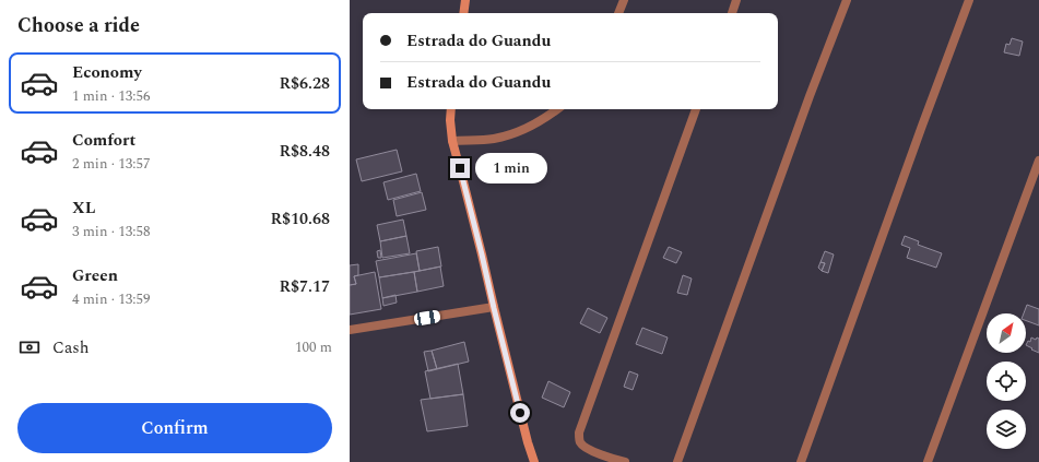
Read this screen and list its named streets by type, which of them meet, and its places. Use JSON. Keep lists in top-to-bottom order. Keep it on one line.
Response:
{"north":"top right","page":{"heading":"Choose a ride","banner":["Estrada do Guandu","Estrada do Guandu"],"list":[{"name":"Economy","note":"1 min · 13:56","value":"R$6.28"},{"name":"Comfort","note":"2 min · 13:57","value":"R$8.48"},{"name":"XL","note":"3 min · 13:58","value":"R$10.68"},{"name":"Green","note":"4 min · 13:59","value":"R$7.17"}],"bubble":"1 min","pay":["Cash","100 m"],"buttons":"Confirm"}}
